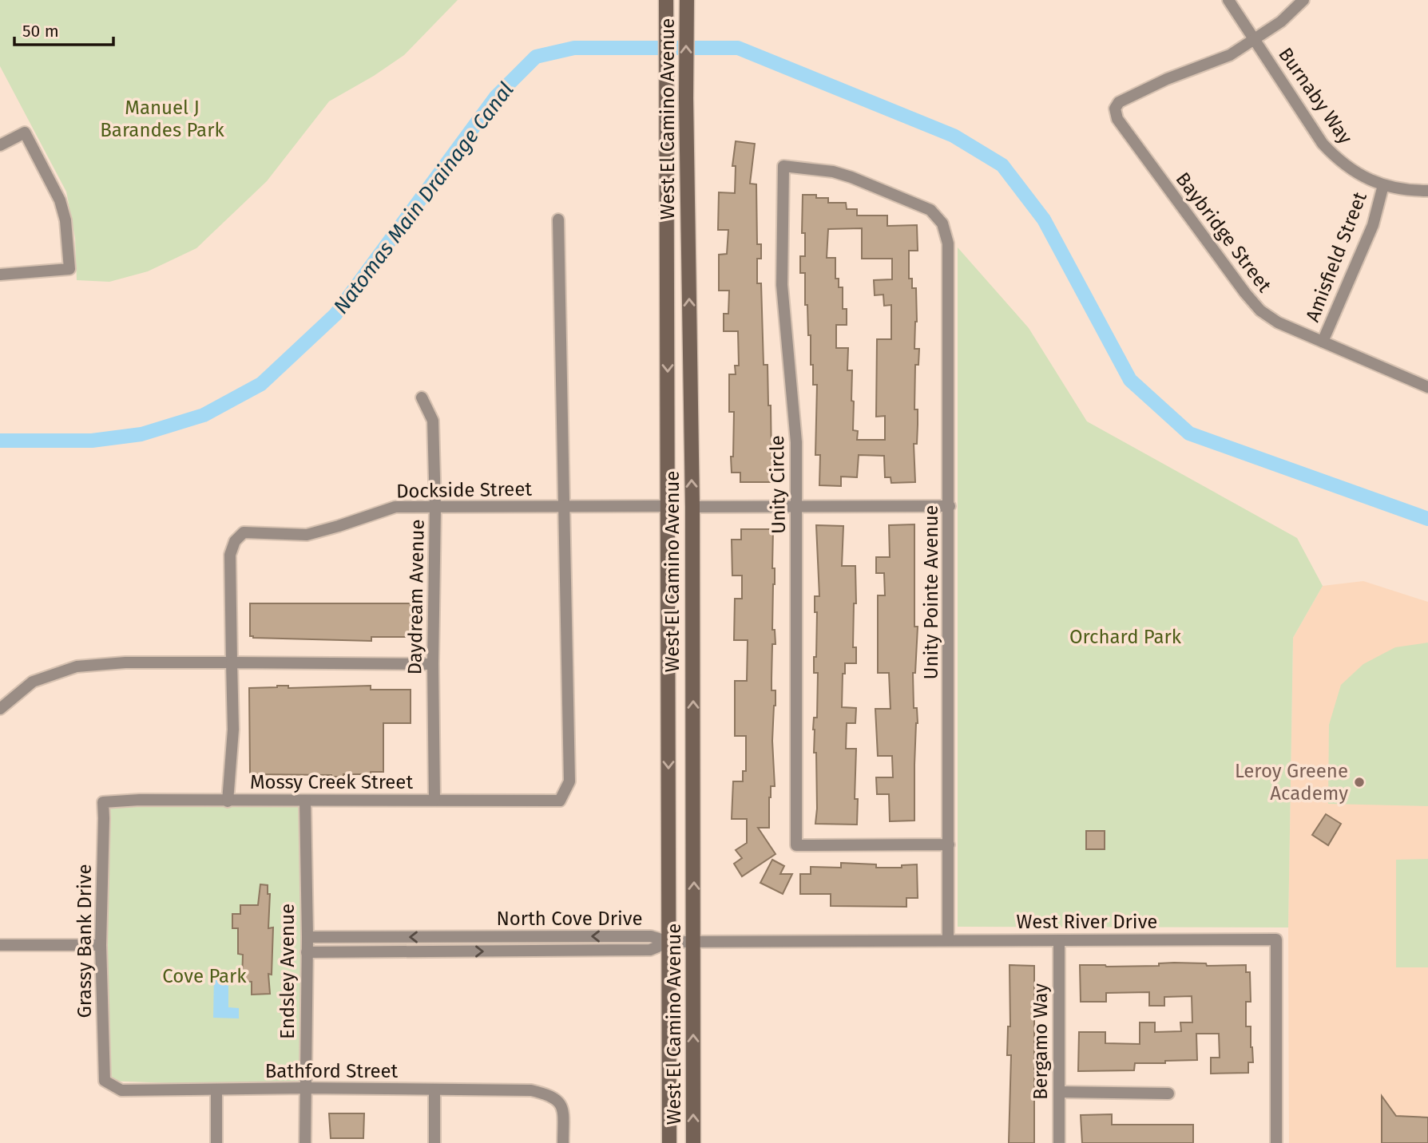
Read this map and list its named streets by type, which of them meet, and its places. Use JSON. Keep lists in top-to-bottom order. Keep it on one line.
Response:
{"streets":{"main road":["West El Camino Avenue"],"street":["Burnaby Way","Baybridge Street","Amisfield Street","Unity Circle","Dockside Street","Unity Pointe Avenue","Daydream Avenue","Mossy Creek Street","North Cove Drive","West River Drive","Grassy Bank Drive","Endsley Avenue","Bergamo Way","Bathford Street"]},"crossings":[["Burnaby Way","Baybridge Street"],["Burnaby Way","Amisfield Street"],["West El Camino Avenue","Dockside Street"],["West El Camino Avenue","North Cove Drive"],["West El Camino Avenue","West River Drive"],["Baybridge Street","Amisfield Street"],["Unity Circle","Unity Pointe Avenue"],["Dockside Street","Daydream Avenue"],["Dockside Street","Mossy Creek Street"],["Unity Pointe Avenue","West River Drive"],["Daydream Avenue","Mossy Creek Street"],["Mossy Creek Street","Grassy Bank Drive"],["Mossy Creek Street","Endsley Avenue"],["North Cove Drive","West River Drive"],["North Cove Drive","Endsley Avenue"],["West River Drive","Bergamo Way"],["Grassy Bank Drive","Bathford Street"],["Endsley Avenue","Bathford Street"]],"water":["Natomas Main Drainage Canal"],"parks":["Manuel J Barandes Park","Orchard Park","Cove Park"],"places":["Leroy Greene Academy"],"scale_bar":"50 m"}
